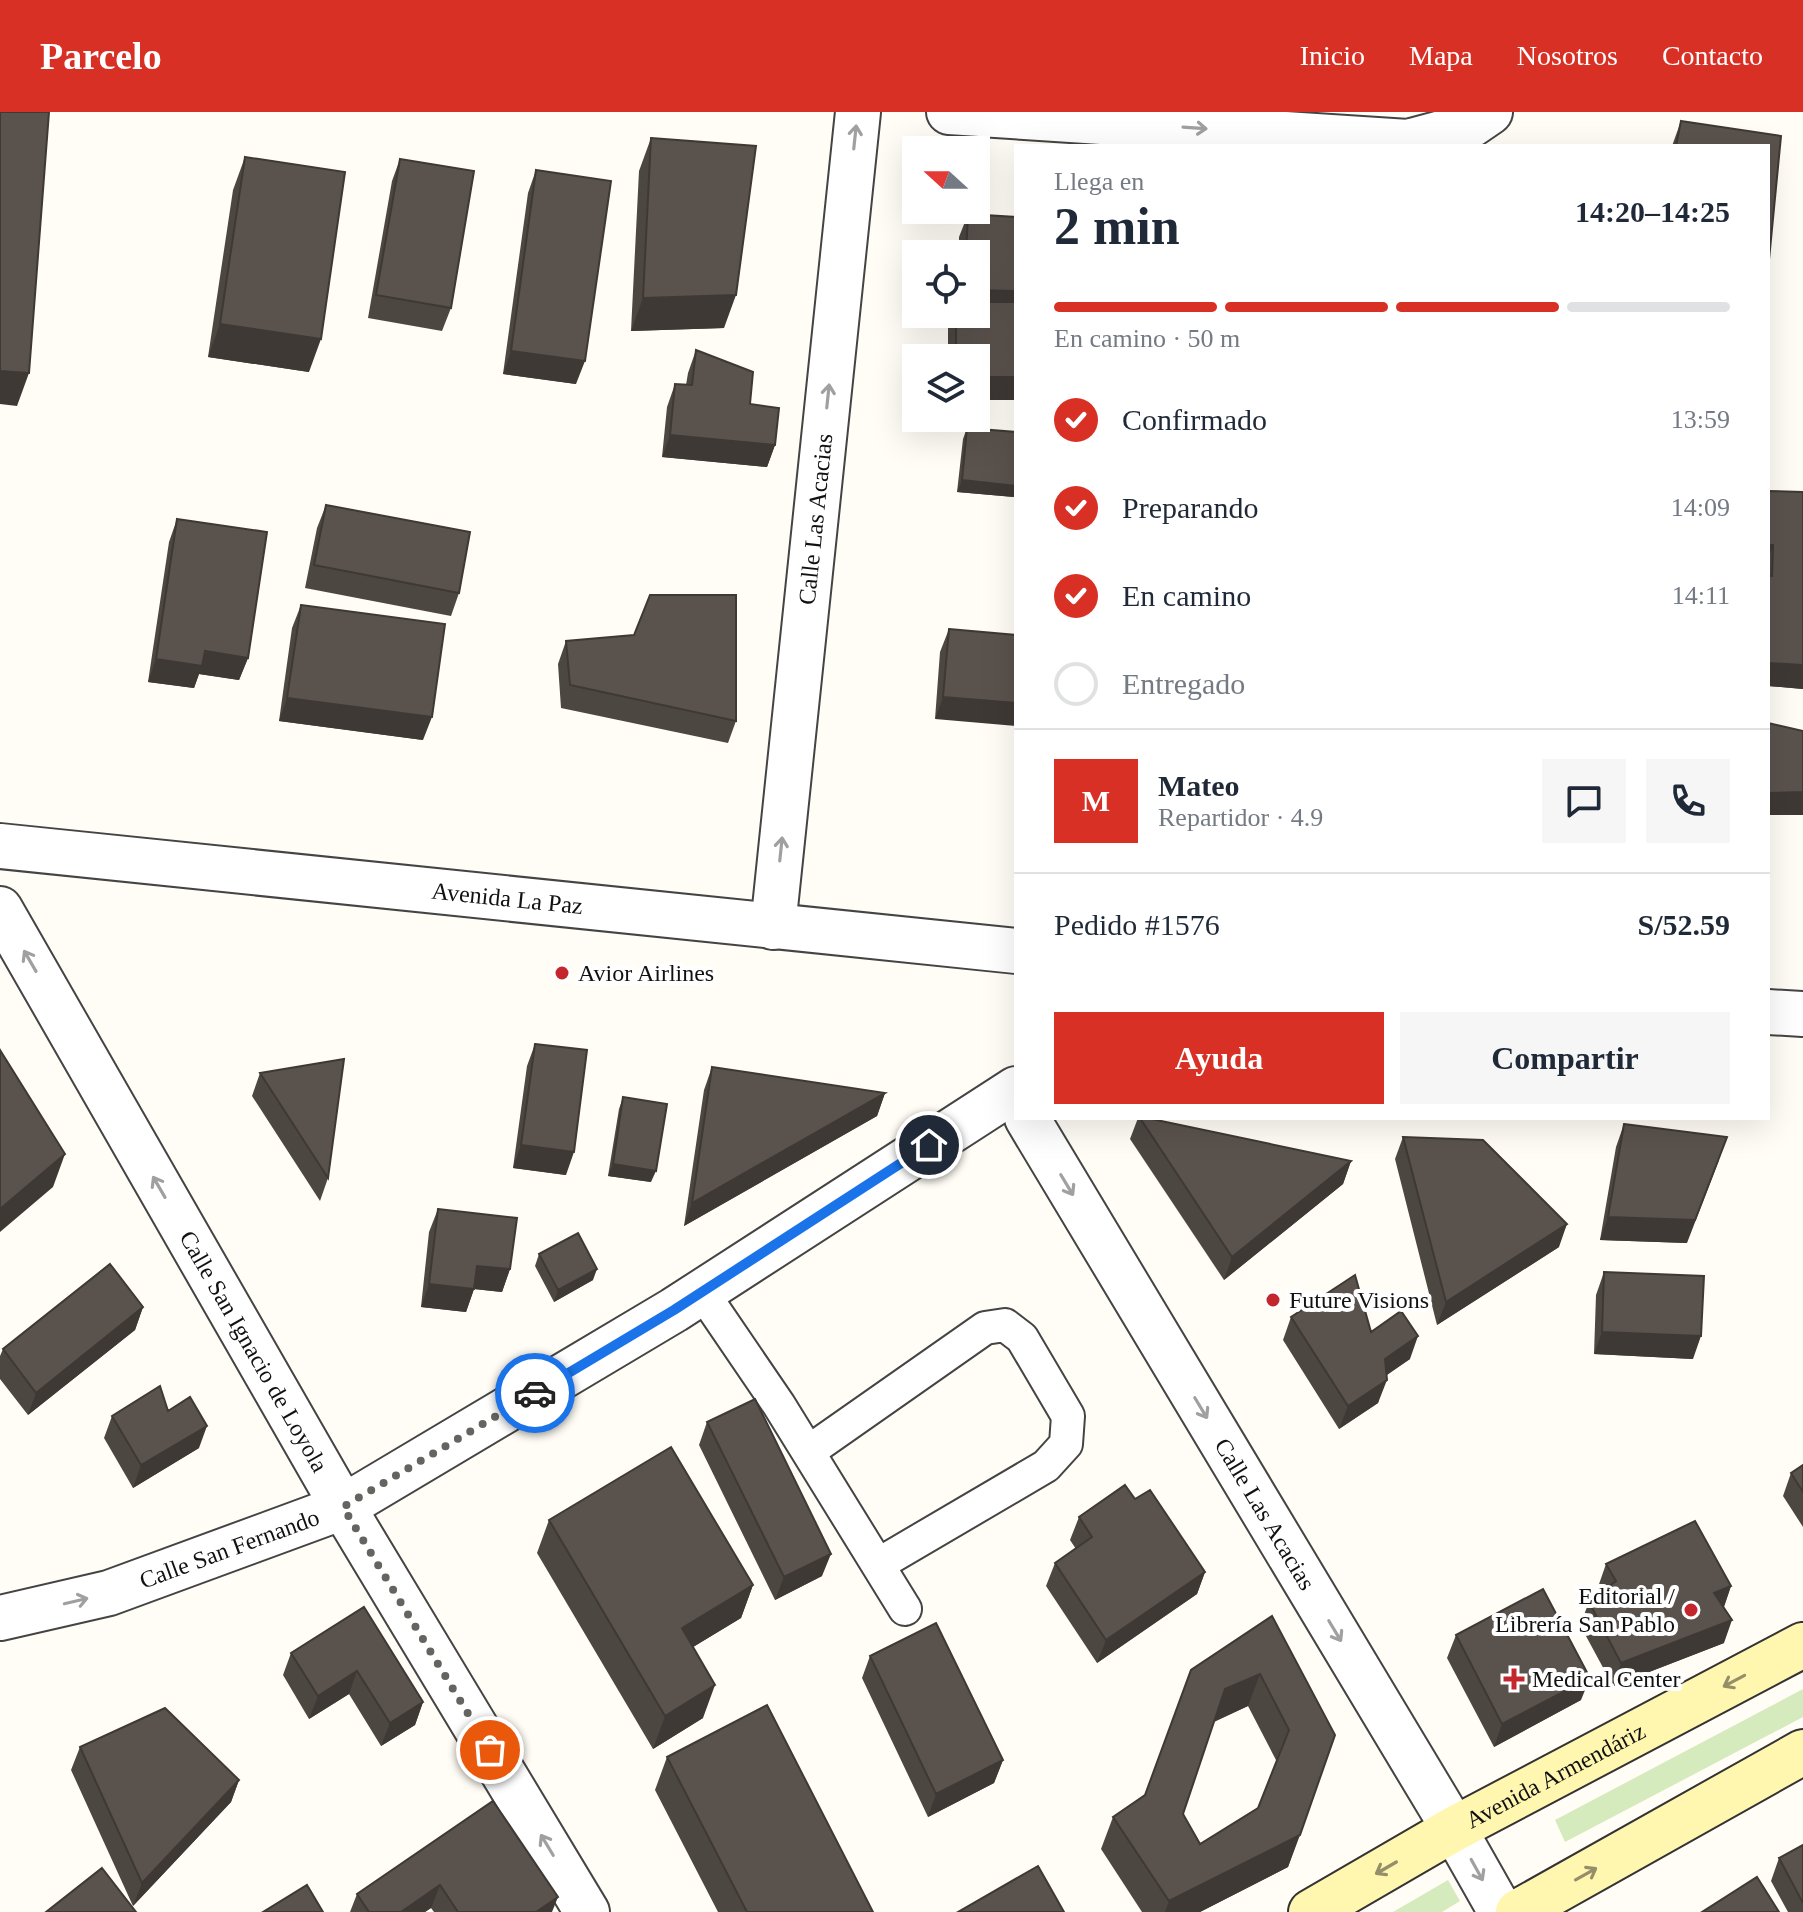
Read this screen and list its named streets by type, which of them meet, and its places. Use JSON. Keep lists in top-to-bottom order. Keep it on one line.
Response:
{"streets":{"main road":["Avenida Armendáriz"],"street":["Calle Las Acacias","Avenida La Paz","Calle San Ignacio de Loyola","Calle San Fernando"]},"crossings":[["Calle Las Acacias","Avenida La Paz"],["Calle Las Acacias","Avenida Armendáriz"],["Calle San Ignacio de Loyola","Calle San Fernando"]],"one_way":["Calle San Ignacio de Loyola"],"places":{"other":["Avior Airlines","Future Visions","Editorial / Librería San Pablo"],"health":["Medical Center"]},"north":"left","page":{"header":"Parcelo","nav":["Inicio","Mapa","Nosotros","Contacto"],"heading":["2 min","Llega en","14:20–14:25"],"panel":["Mateo","Repartidor · 4.9","Pedido #1576","S/52.59"],"bar":"En camino · 50 m","list":[["Confirmado","13:59"],["Preparando","14:09"],["En camino","14:11"],"Entregado"],"round":"M","buttons":["Ayuda","Compartir"]}}
